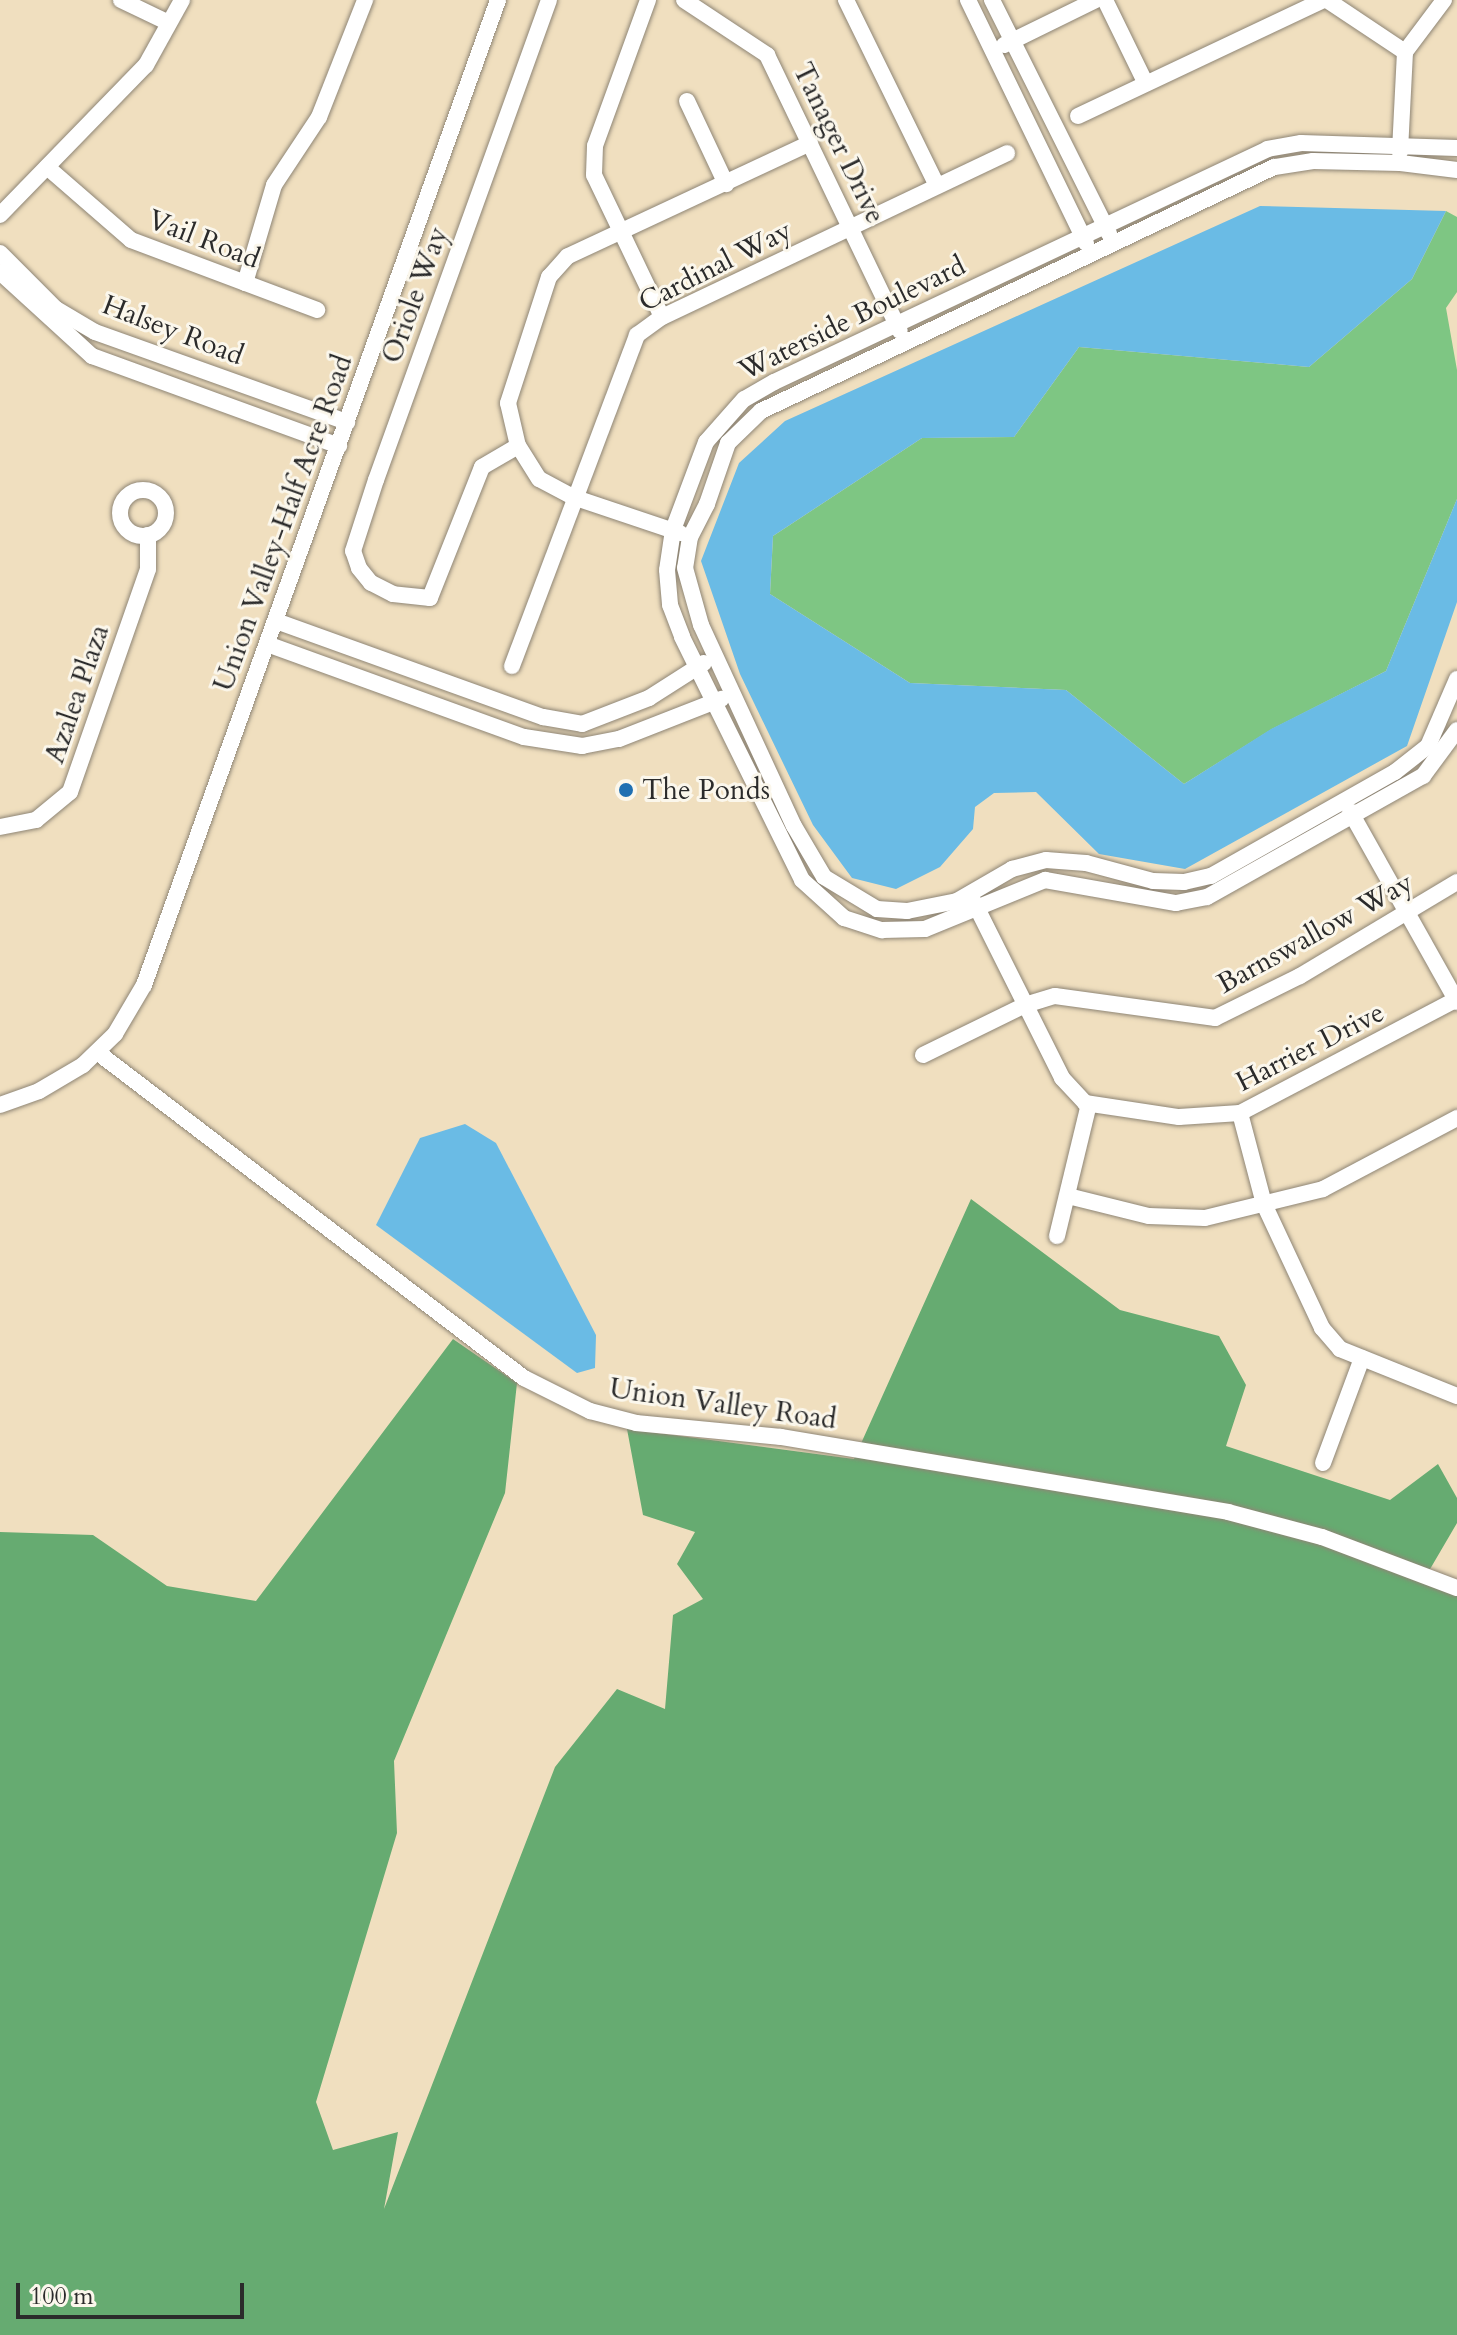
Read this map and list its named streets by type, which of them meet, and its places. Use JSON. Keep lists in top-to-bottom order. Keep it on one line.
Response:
{"streets":{"street":["Tanager Drive","Vail Road","Cardinal Way","Oriole Way","Waterside Boulevard","Halsey Road","Union Valley-Half Acre Road","Azalea Plaza","Barnswallow Way","Harrier Drive","Union Valley Road"]},"crossings":[["Tanager Drive","Cardinal Way"],["Tanager Drive","Waterside Boulevard"],["Halsey Road","Union Valley-Half Acre Road"],["Union Valley-Half Acre Road","Union Valley Road"]],"places":["The Ponds"],"scale_bar":"100 m"}
